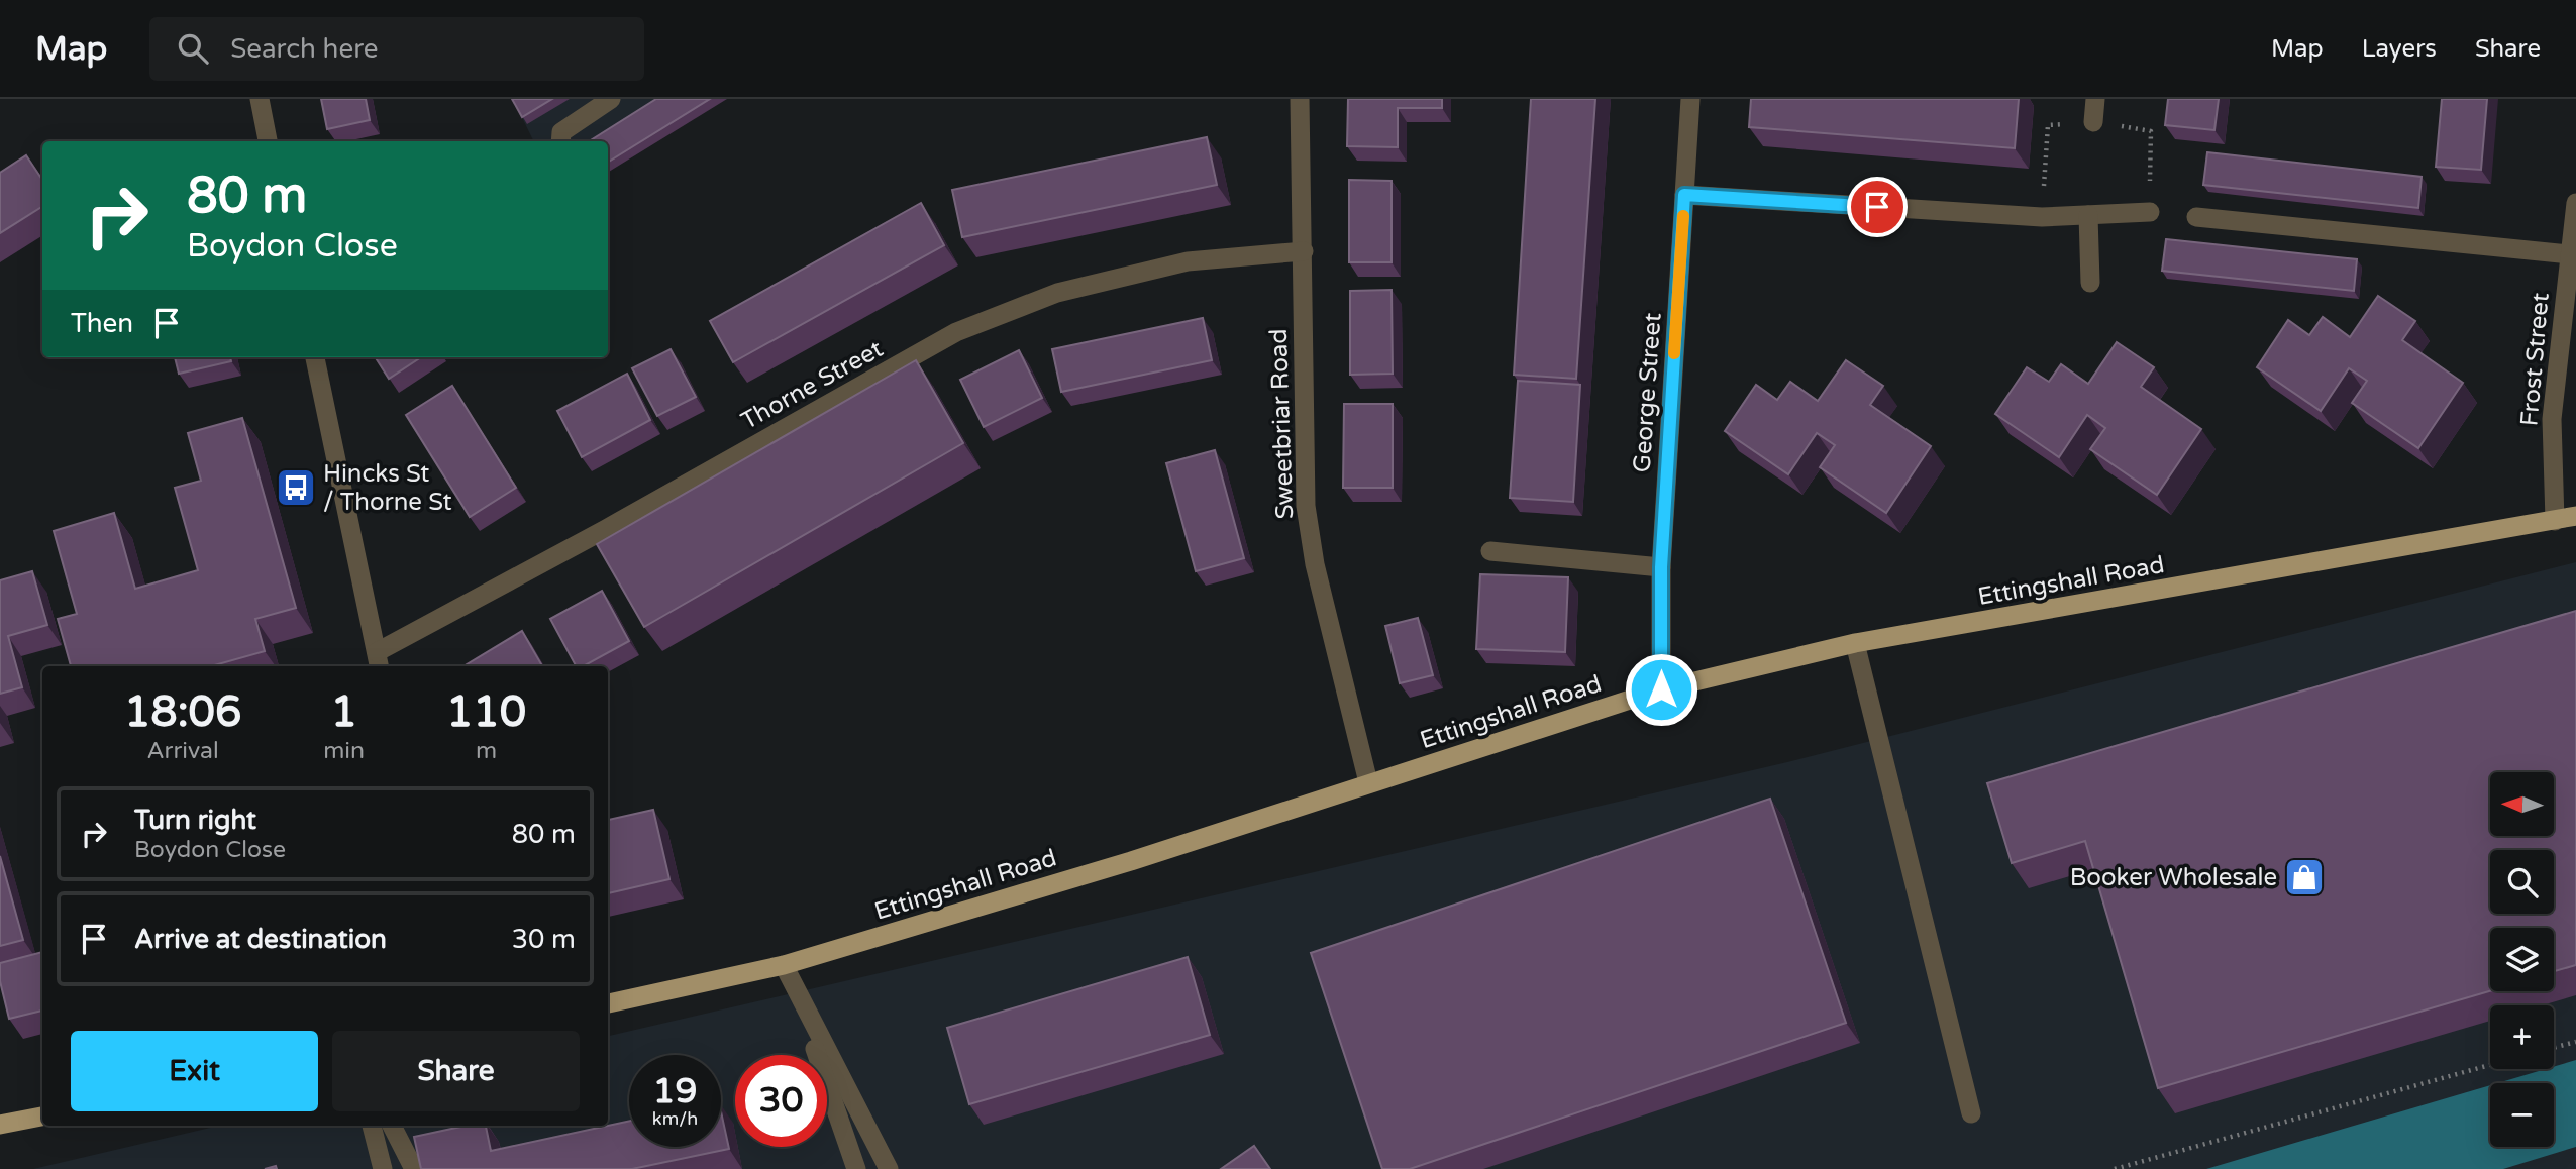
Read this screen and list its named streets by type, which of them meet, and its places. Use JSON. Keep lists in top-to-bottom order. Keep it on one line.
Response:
{"streets":{"main road":["Ettingshall Road"],"street":["Frost Street","Thorne Street","George Street","Sweetbriar Road"]},"crossings":[["Frost Street","Ettingshall Road"],["Thorne Street","Sweetbriar Road"],["George Street","Ettingshall Road"],["Sweetbriar Road","Ettingshall Road"]],"places":{"bus stop":["Hincks St / Thorne St"],"shop":["Booker Wholesale"]},"north":"left","page":{"header":"Map","search":"Search here","nav":["Map","Layers","Share"],"turn":["80 m","Boydon Close"],"then":"Then","eta":["18:06","Arrival","1","min","110","m"],"map_buttons":["+","−"],"list":[{"name":"Turn right","note":"Boydon Close","value":"80 m"},{"name":"Arrive at destination","value":"30 m"}],"buttons":["Exit","Share"],"speed":"19 km/h","limit":"30"}}
